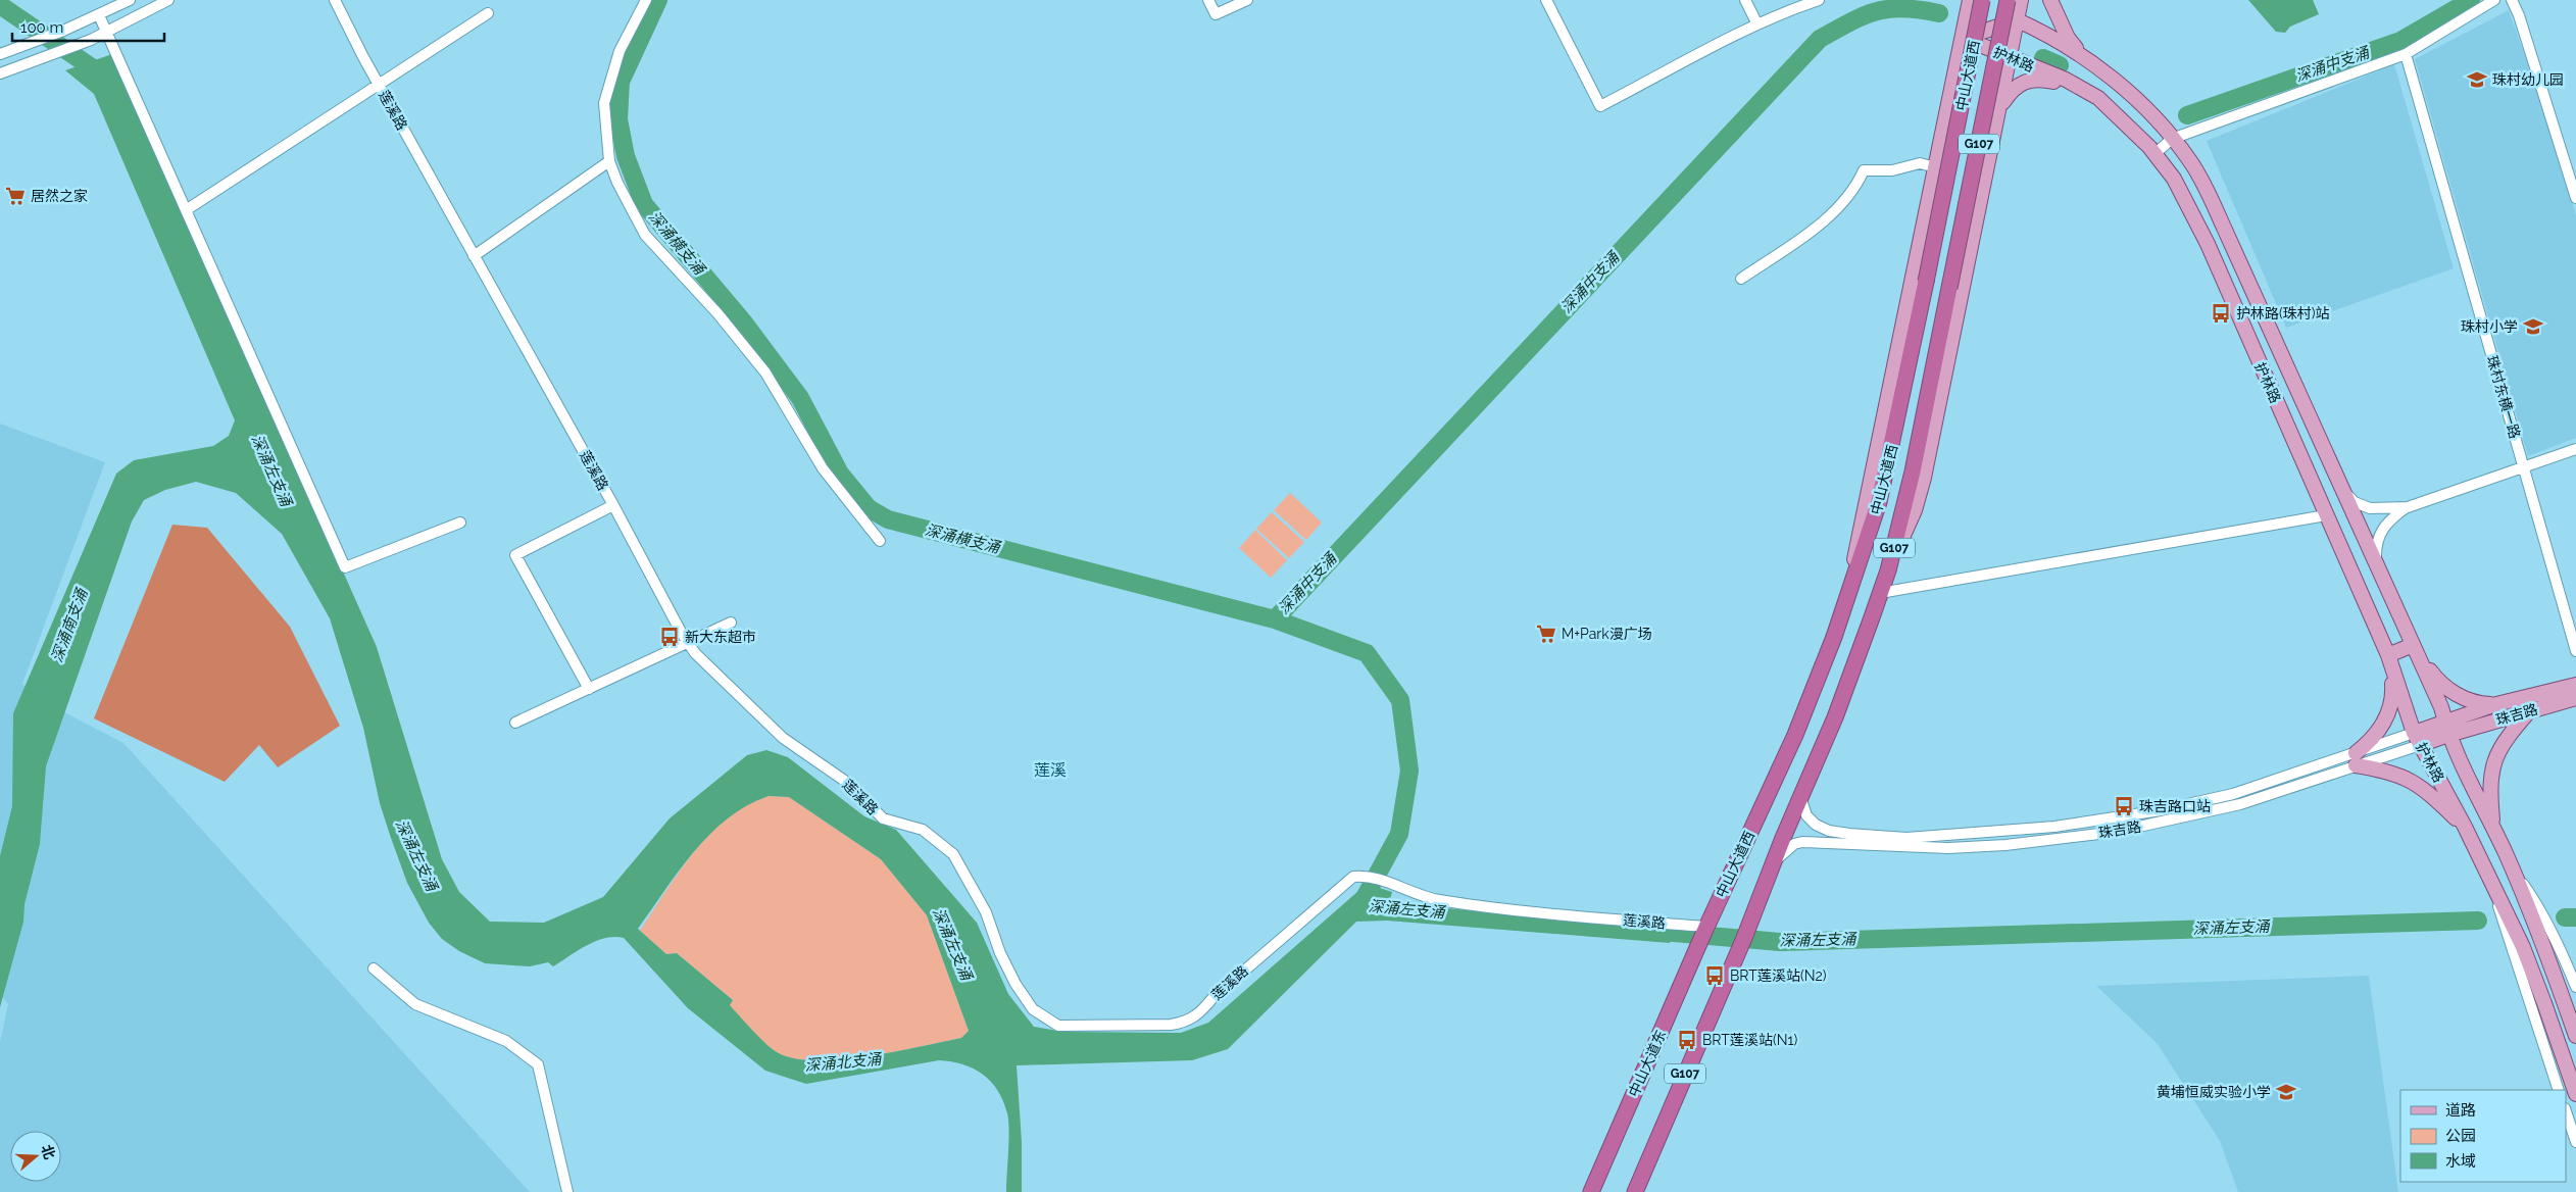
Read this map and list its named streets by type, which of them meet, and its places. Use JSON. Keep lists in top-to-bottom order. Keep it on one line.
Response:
{"streets":{"highway":["中山大道西","G107","中山大道东"],"main road":["护林路","珠吉路"],"street":["莲溪路","珠村东横一路"]},"crossings":[["护林路","珠吉路"],["中山大道西","莲溪路"],["中山大道西","G107"],["中山大道西","珠吉路"],["中山大道西","中山大道东"],["莲溪路","中山大道东"],["G107","珠吉路"]],"districts":["莲溪"],"water":["深涌中支涌","深涌横支涌","深涌左支涌","深涌南支涌","深涌北支涌"],"places":{"school or university":["珠村幼儿园","珠村小学","黄埔恒威实验小学"],"supermarket":["居然之家","M+Park漫广场"],"bus stop":["护林路(珠村)站","新大东超市","珠吉路口站","BRT莲溪站(N2)","BRT莲溪站(N1)"]},"legend":["道路","公园","水域"],"scale_bar":"100 m","north":"right"}
